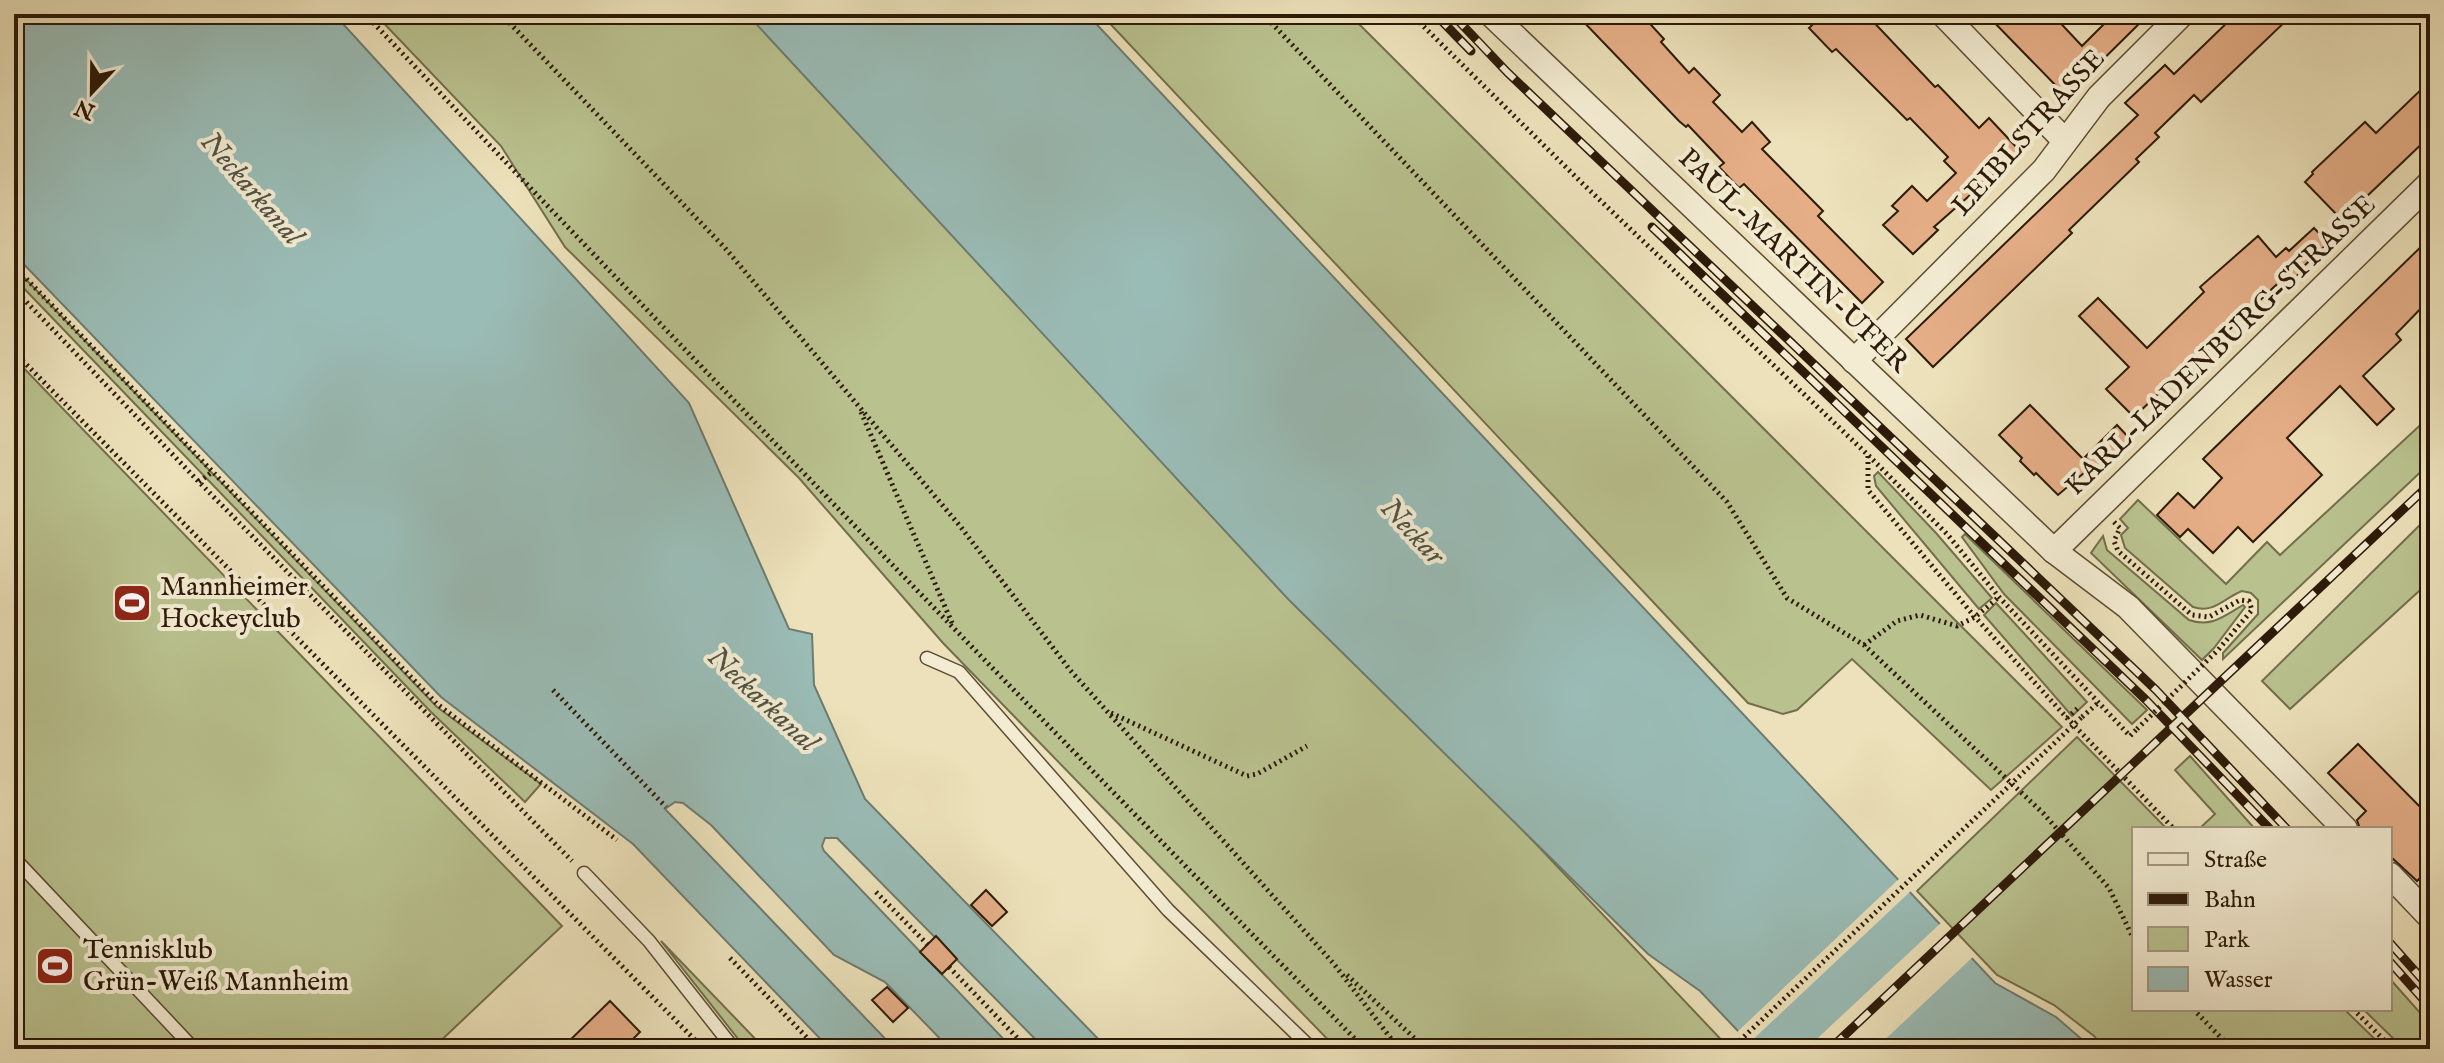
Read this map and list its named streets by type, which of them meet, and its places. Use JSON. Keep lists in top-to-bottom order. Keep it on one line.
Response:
{"streets":{"street":["LEIBLSTRASSE","PAUL-MARTIN-UFER","KARL-LADENBURG-STRASSE"]},"crossings":[["LEIBLSTRASSE","PAUL-MARTIN-UFER"],["PAUL-MARTIN-UFER","KARL-LADENBURG-STRASSE"]],"water":["Neckarkanal","Neckar"],"places":{"sports":["Mannheimer Hockeyclub","Tennisklub Grün-Weiß Mannheim"]},"legend":["Straße","Bahn","Park","Wasser"],"north":"bottom"}
